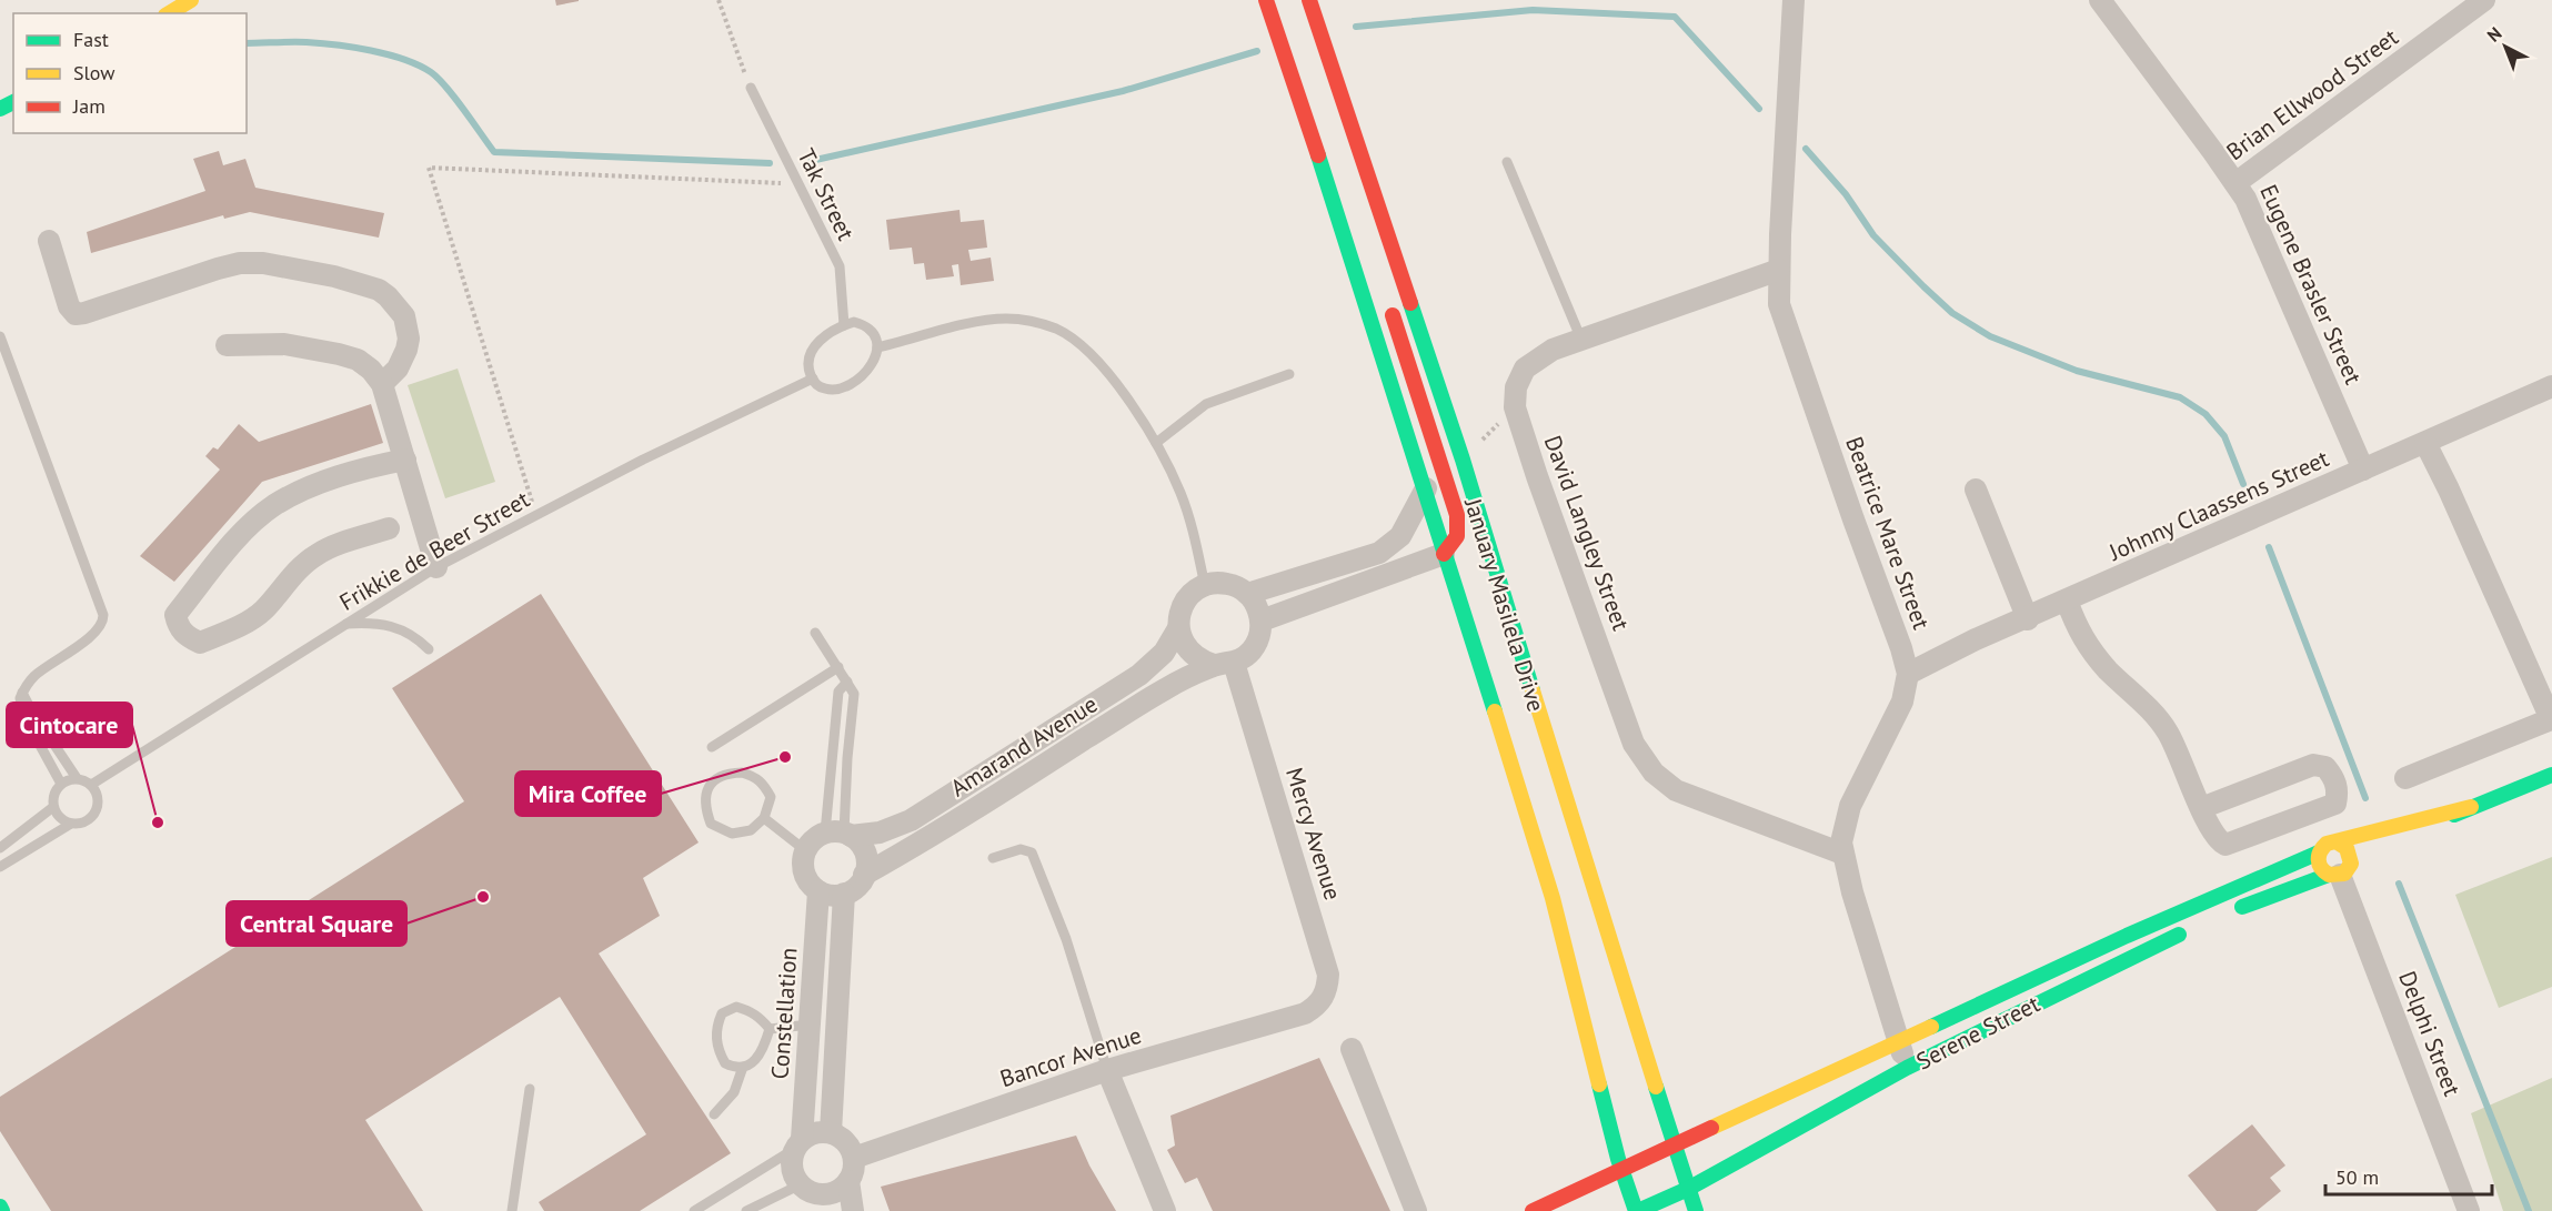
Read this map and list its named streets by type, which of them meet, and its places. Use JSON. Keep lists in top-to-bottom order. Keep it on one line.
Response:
{"streets":{"main road":["January Masilela Drive","Serene Street"],"street":["Brian Ellwood Street","Eugene Brasler Street","Johnny Claassens Street","David Langley Street","Beatrice Mare Street","Amarand Avenue","Mercy Avenue","Constellation","Delphi Street","Bancor Avenue"],"lane":["Tak Street","Frikkie de Beer Street"]},"crossings":[["Brian Ellwood Street","Eugene Brasler Street"],["Tak Street","Frikkie de Beer Street"],["Eugene Brasler Street","Johnny Claassens Street"],["Johnny Claassens Street","Beatrice Mare Street"],["David Langley Street","Beatrice Mare Street"],["Beatrice Mare Street","Serene Street"],["January Masilela Drive","Serene Street"],["Amarand Avenue","Mercy Avenue"],["Amarand Avenue","Constellation"],["Mercy Avenue","Bancor Avenue"],["Constellation","Bancor Avenue"],["Serene Street","Delphi Street"]],"places":["Mira Coffee","Cintocare","Central Square"],"legend":["Fast","Slow","Jam"],"scale_bar":"50 m","north":"top left"}
